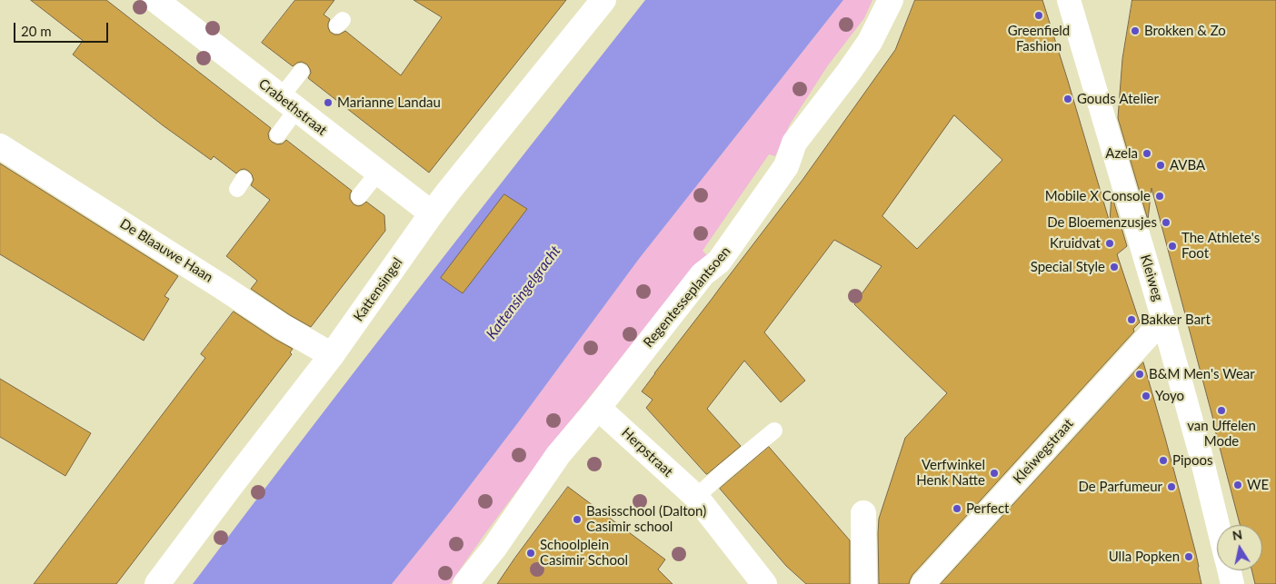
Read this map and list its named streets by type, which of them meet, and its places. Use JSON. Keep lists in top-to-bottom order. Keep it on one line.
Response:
{"streets":{"street":["Crabethstraat","De Blaauwe Haan","Kleiweg","Kattensingel","Regentesseplantsoen","Kleiwegstraat","Herpstraat"]},"crossings":[["Crabethstraat","Kattensingel"],["De Blaauwe Haan","Kattensingel"],["Kleiweg","Kleiwegstraat"],["Regentesseplantsoen","Herpstraat"]],"water":["Kattensingelgracht"],"places":["Greenfield Fashion","Brokken & Zo","Gouds Atelier","Marianne Landau","Azela","AVBA","Mobile X Console","De Bloemenzusjes","Kruidvat","The Athlete's Foot","Special Style","Bakker Bart","B&M Men's Wear","Yoyo","van Uffelen Mode","Pipoos","Verfwinkel Henk Natte","WE","De Parfumeur","Perfect","Basisschool (Dalton) Casimir school","Schoolplein Casimir School","Ulla Popken"],"scale_bar":"20 m","north":"top"}
